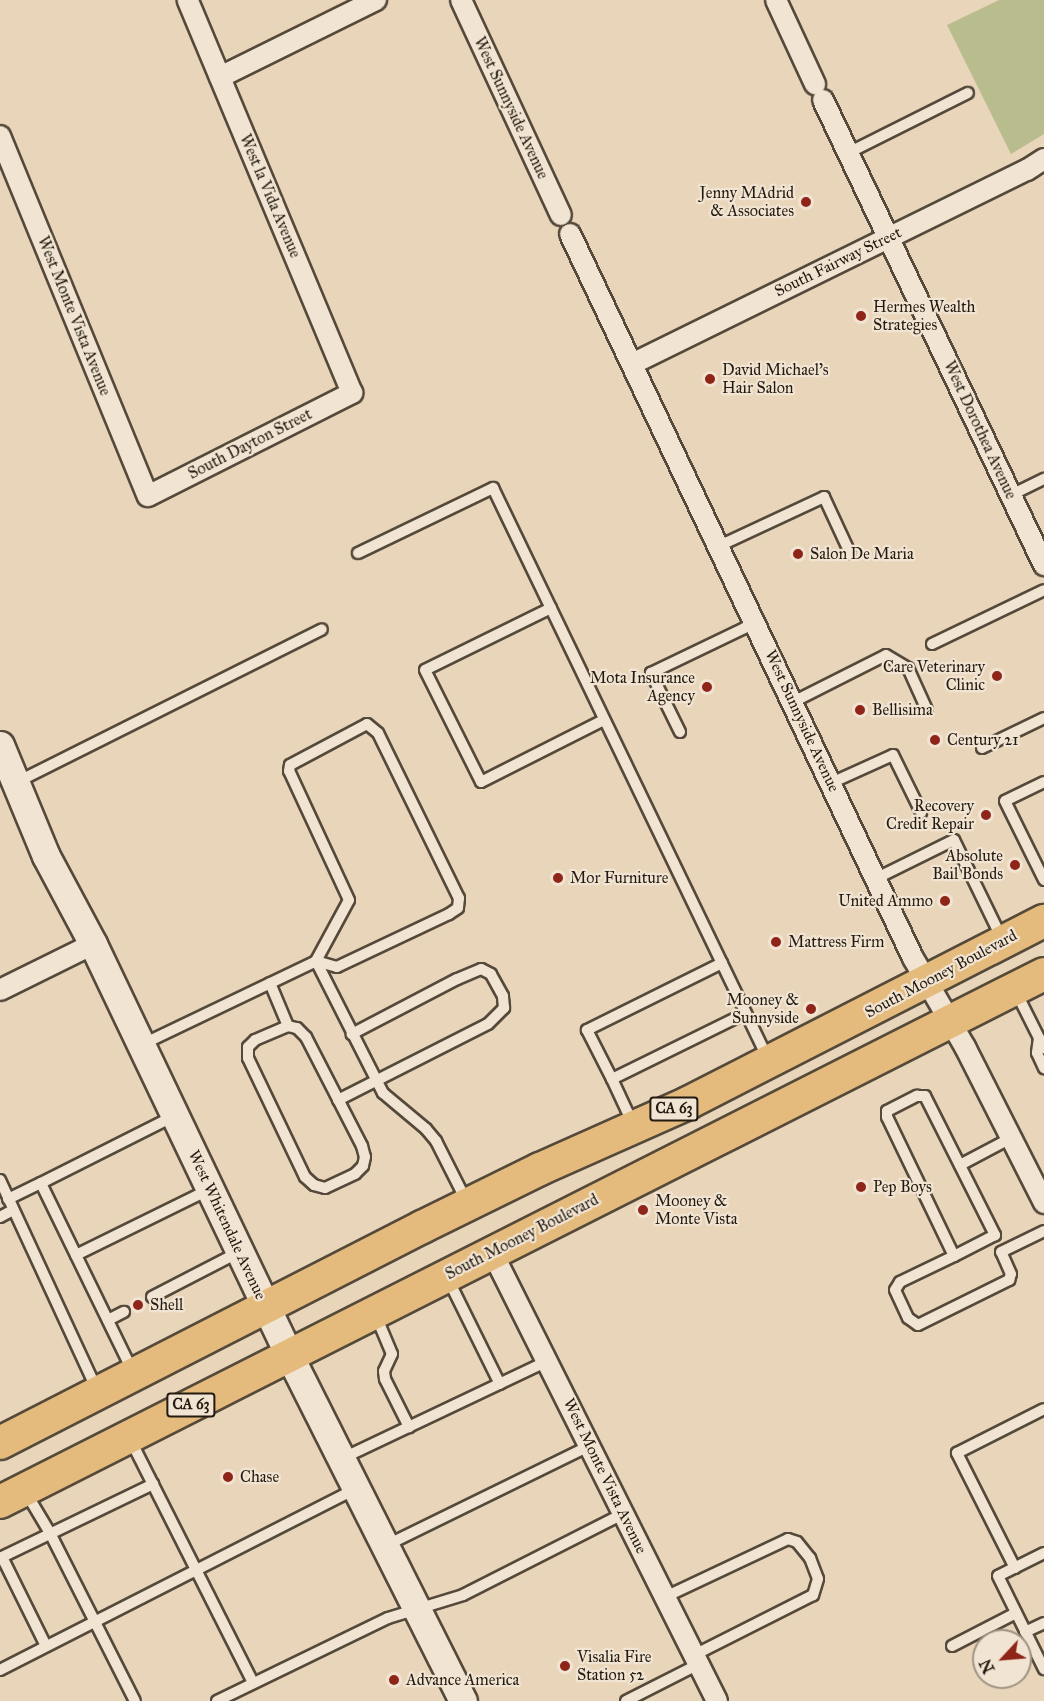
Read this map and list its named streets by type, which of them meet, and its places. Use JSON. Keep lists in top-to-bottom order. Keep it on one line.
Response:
{"streets":{"main road":["South Mooney Boulevard","CA 63"],"street":["West Sunnyside Avenue","West la Vida Avenue","South Fairway Street","West Monte Vista Avenue","West Dorothea Avenue","South Dayton Street","West Whitendale Avenue"]},"crossings":[["West Sunnyside Avenue","South Fairway Street"],["West Sunnyside Avenue","South Mooney Boulevard"],["West la Vida Avenue","South Dayton Street"],["South Fairway Street","West Dorothea Avenue"],["West Monte Vista Avenue","South Dayton Street"],["West Monte Vista Avenue","South Mooney Boulevard"],["South Mooney Boulevard","West Whitendale Avenue"]],"places":["Jenny MAdrid & Associates","Hermes Wealth Strategies","David Michael's Hair Salon","Salon De Maria","Care Veterinary Clinic","Mota Insurance Agency","Bellisima","Century 21","Recovery Credit Repair","Absolute Bail Bonds","Mor Furniture","United Ammo","Mattress Firm","Mooney & Sunnyside","Pep Boys","Mooney & Monte Vista","Shell","Chase","Visalia Fire Station 52","Advance America"],"north":"bottom left"}
